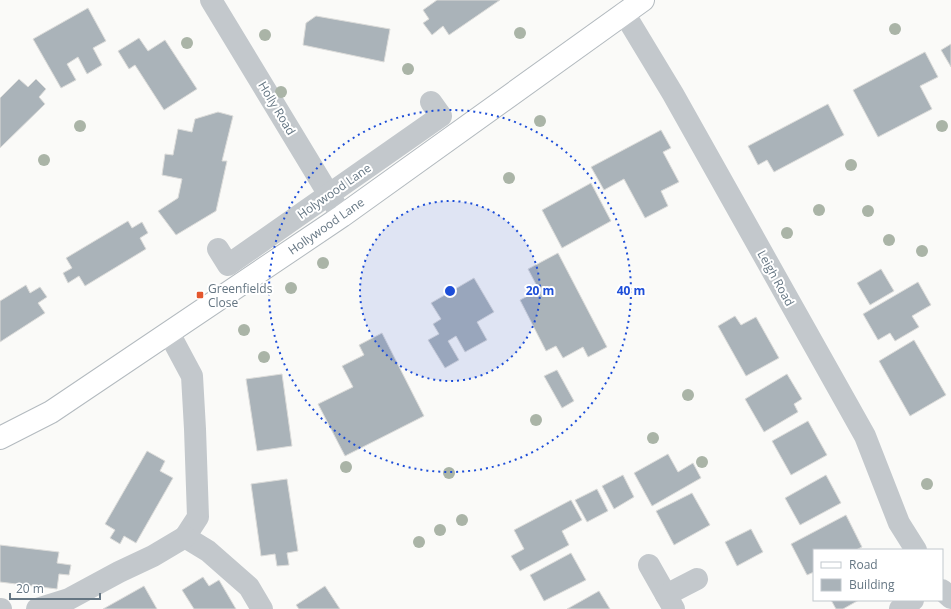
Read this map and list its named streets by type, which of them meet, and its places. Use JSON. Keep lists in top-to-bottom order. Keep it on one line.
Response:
{"streets":{"main road":["Hollywood Lane"],"street":["Holly Road","Holywood Lane","Leigh Road"]},"crossings":[["Holly Road","Holywood Lane"],["Holly Road","Hollywood Lane"],["Hollywood Lane","Leigh Road"]],"places":{"transit":["Greenfields Close"]},"legend":["Road","Building"],"scale_bar":"20 m","rings":["20 m","40 m"]}
